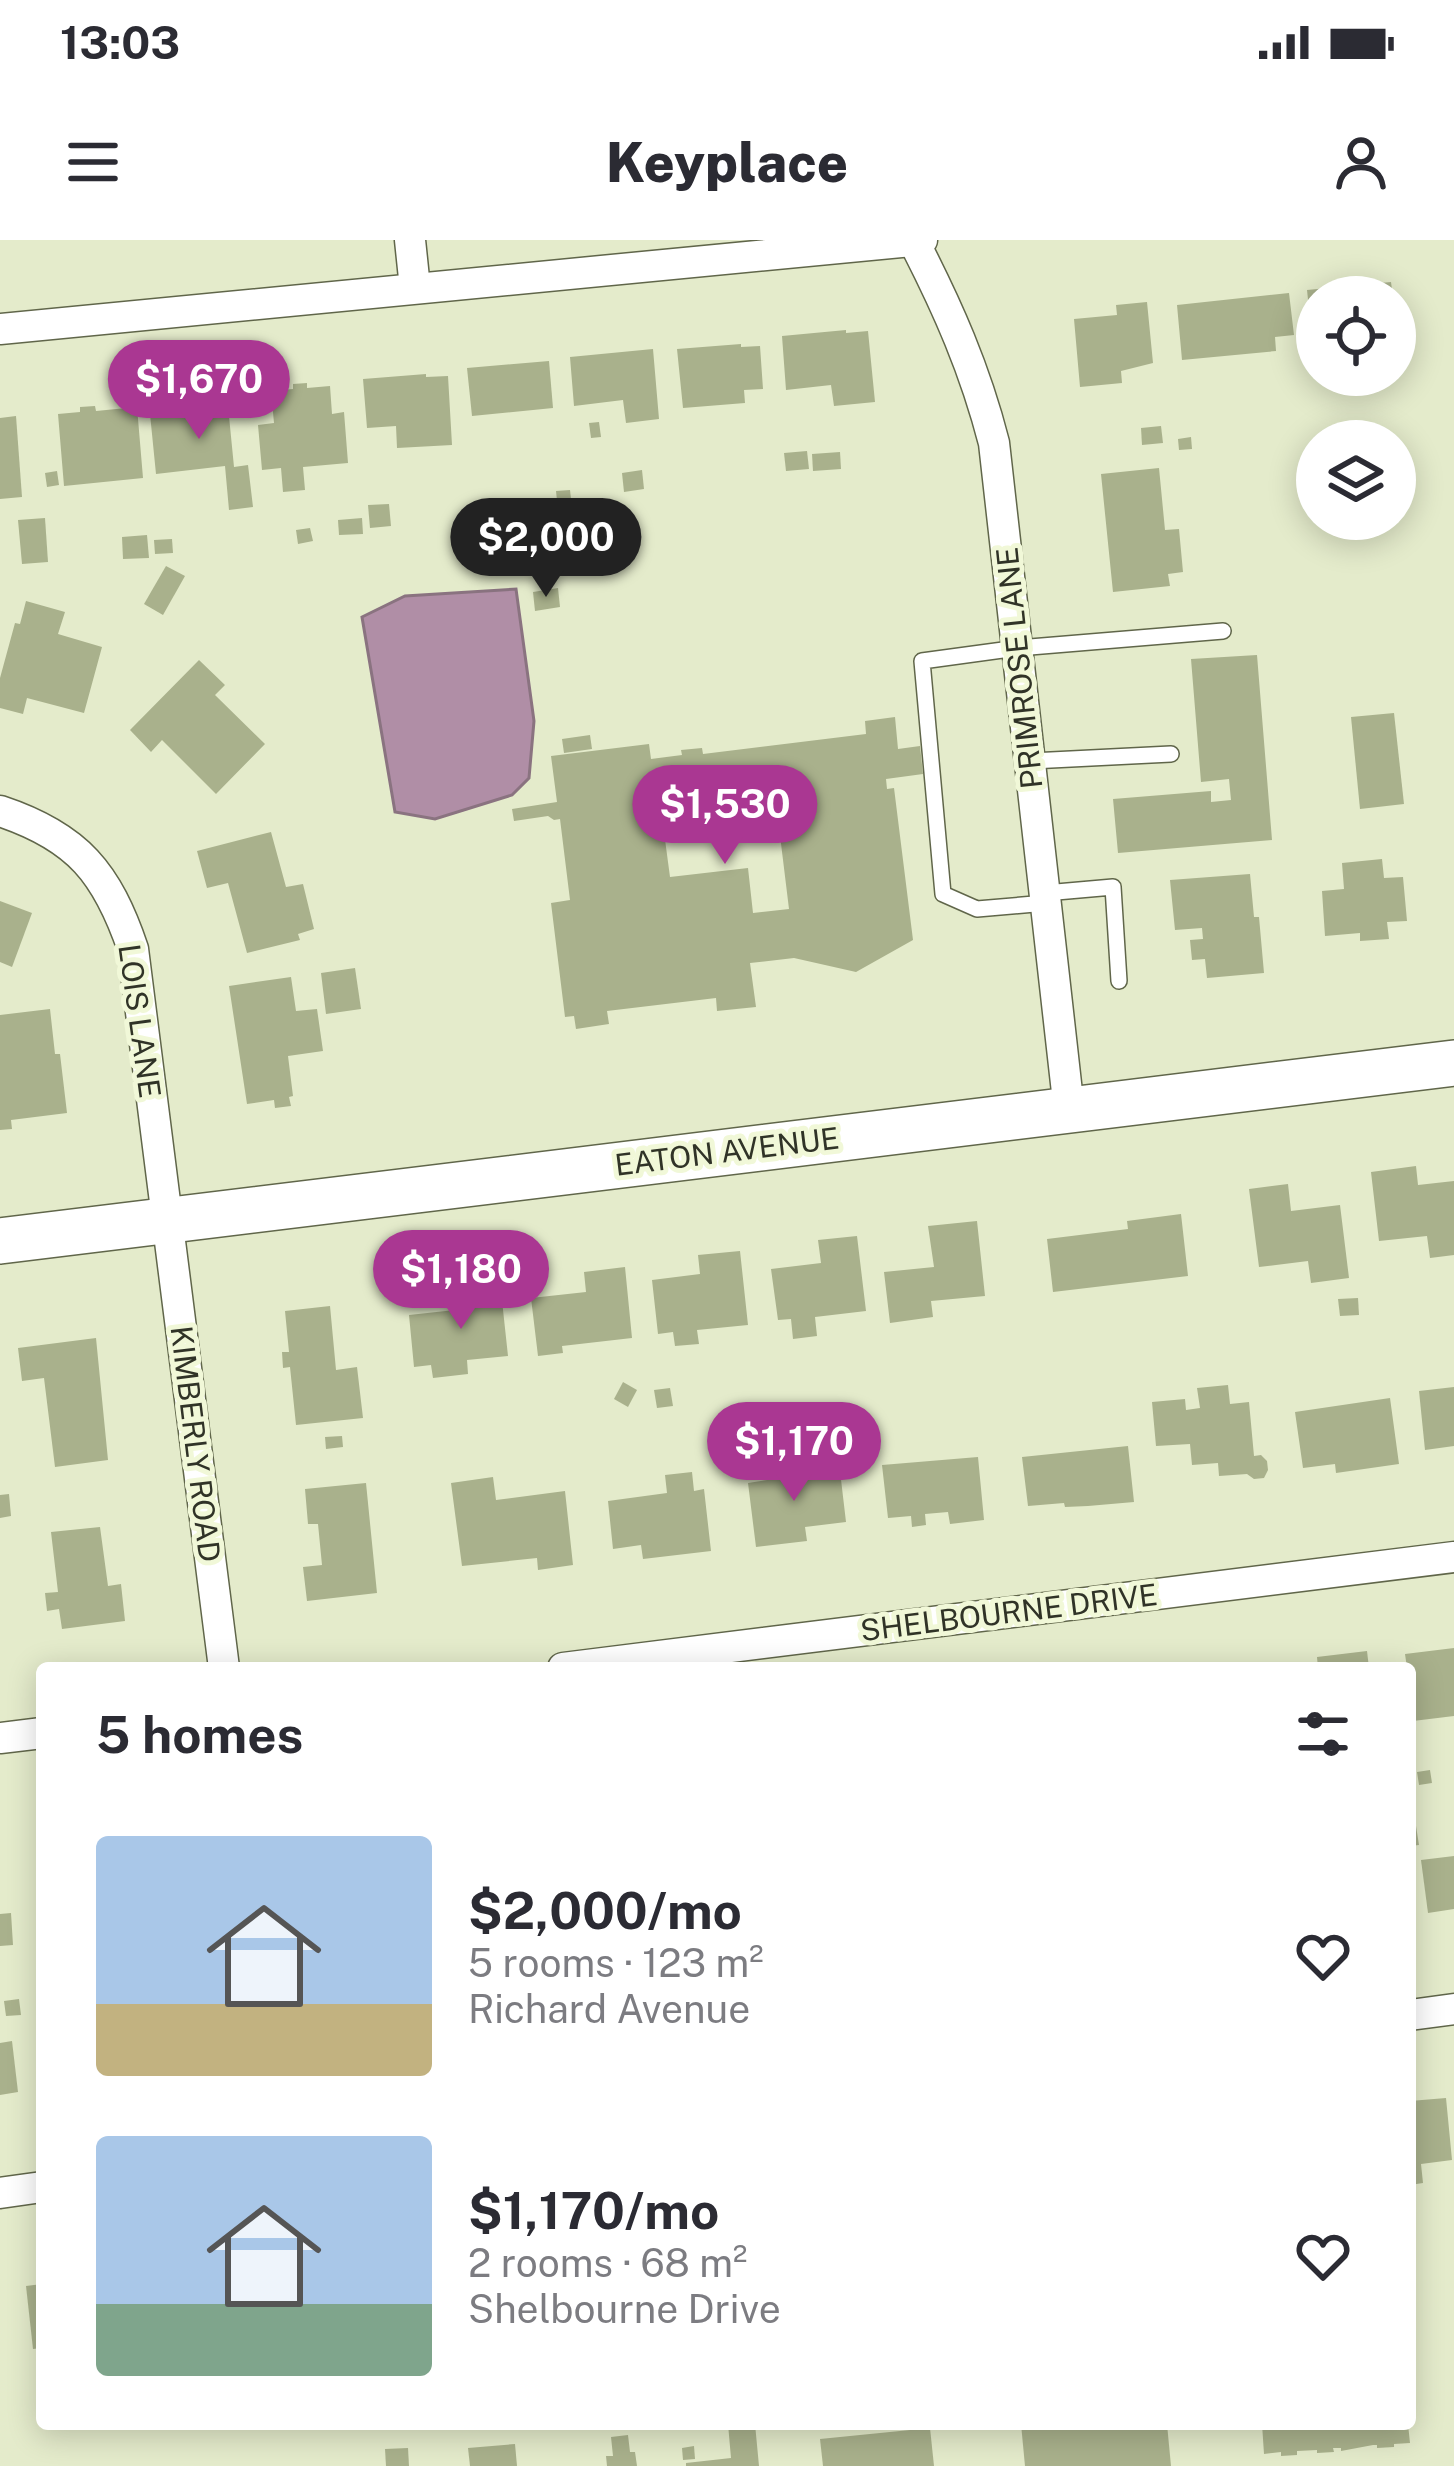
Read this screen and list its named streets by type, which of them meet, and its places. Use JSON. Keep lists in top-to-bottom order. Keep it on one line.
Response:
{"streets":{"street":["PRIMROSE LANE","LOIS LANE","EATON AVENUE","KIMBERLY ROAD","SHELBOURNE DRIVE"]},"crossings":[["PRIMROSE LANE","EATON AVENUE"],["LOIS LANE","EATON AVENUE"],["LOIS LANE","KIMBERLY ROAD"],["EATON AVENUE","KIMBERLY ROAD"]],"page":{"status":"13:03","header":"Keyplace","price":["$1,670","$2,000","$1,530","$1,180","$1,170"],"heading":"5 homes","list":[{"name":"$2,000/mo","note":"5 rooms · 123 m² · Richard Avenue"},{"name":"$1,170/mo","note":"2 rooms · 68 m² · Shelbourne Drive"}]}}
